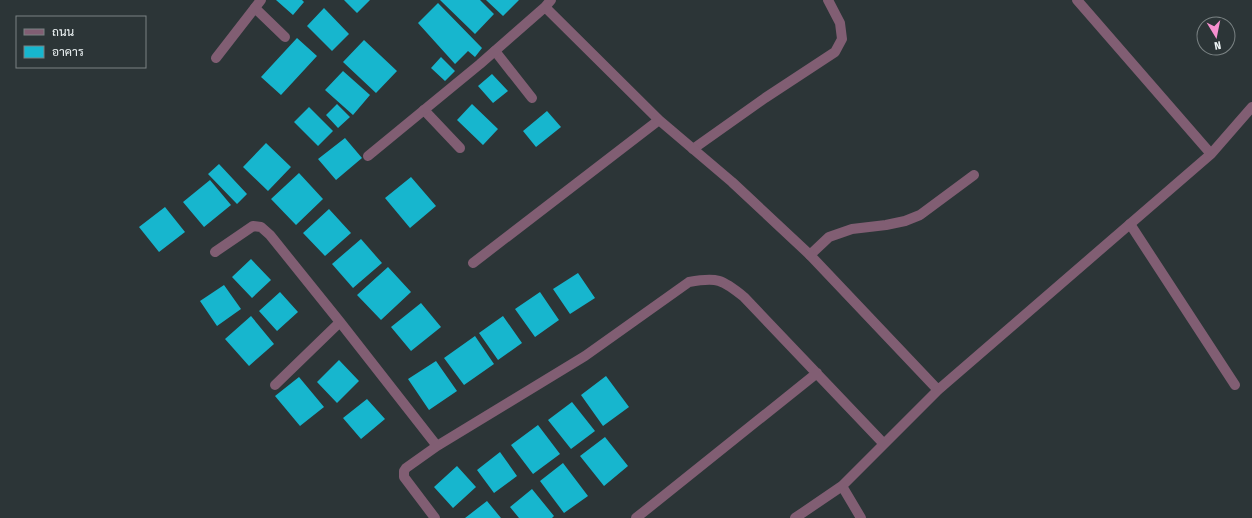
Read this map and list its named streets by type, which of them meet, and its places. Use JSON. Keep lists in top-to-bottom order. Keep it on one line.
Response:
{"legend":["ถนน","อาคาร"],"north":"bottom"}
